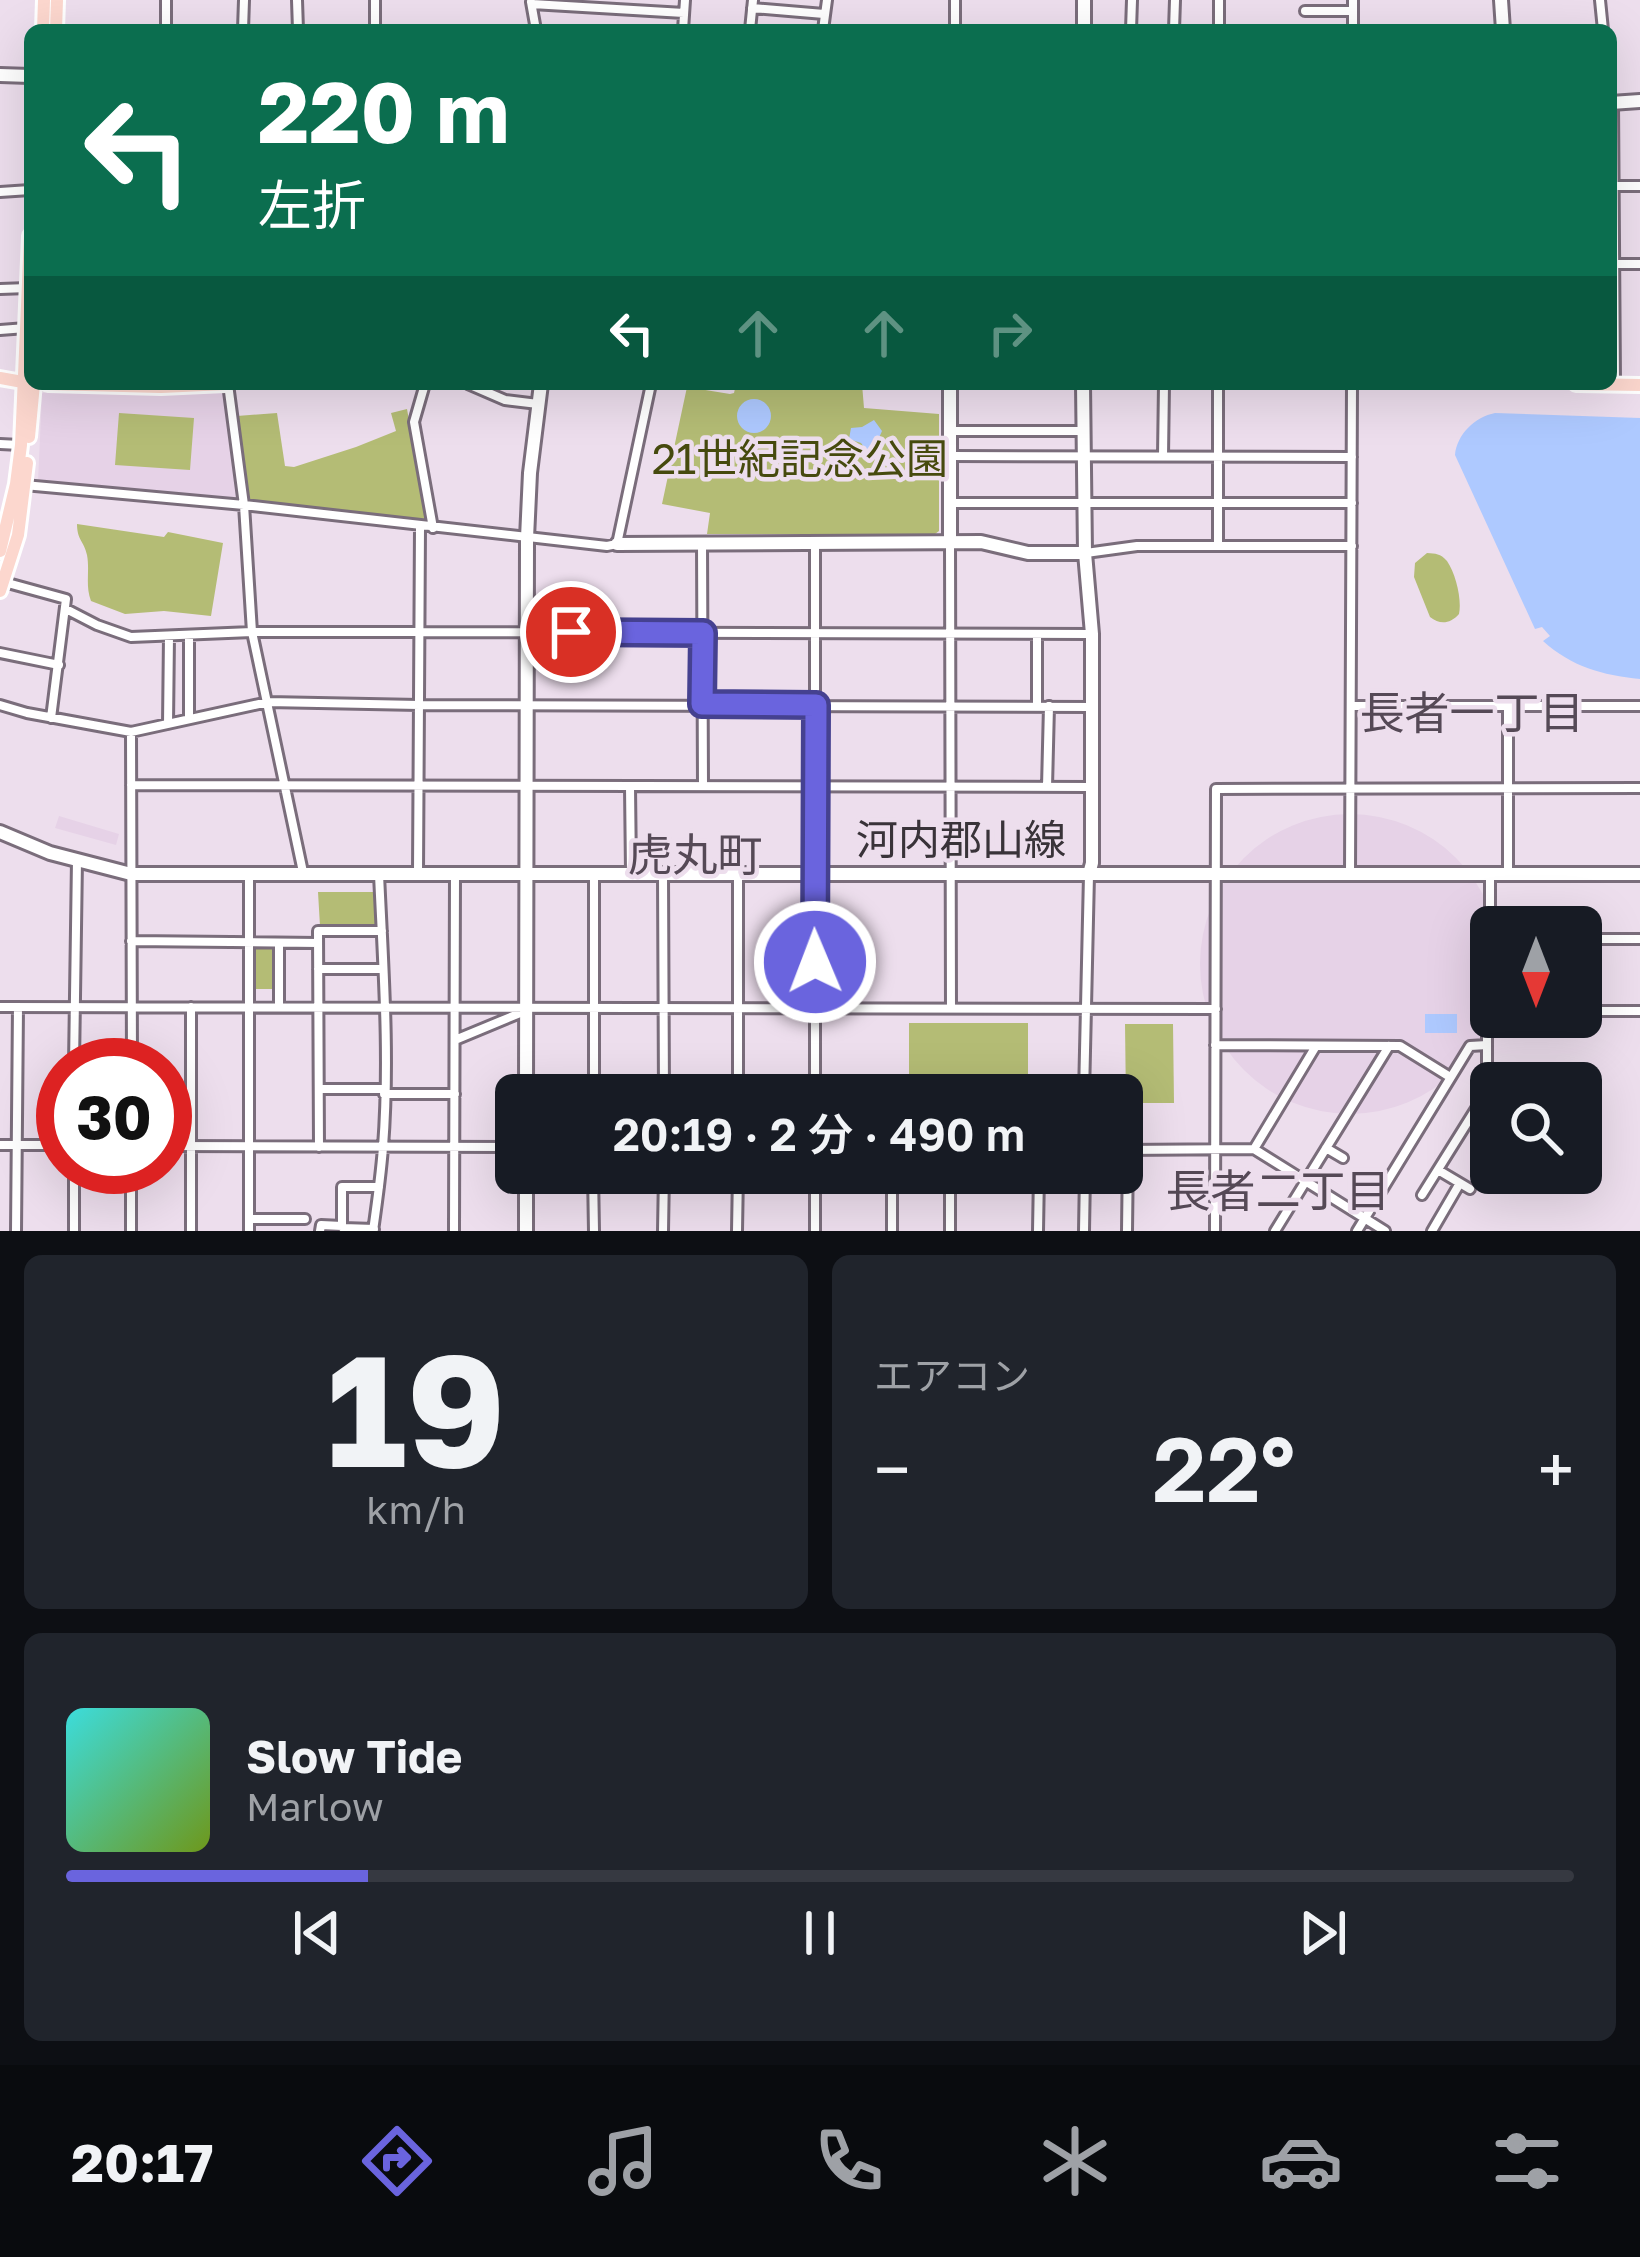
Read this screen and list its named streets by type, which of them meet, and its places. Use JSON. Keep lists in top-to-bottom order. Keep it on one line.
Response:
{"streets":{"street":["河内郡山線"]},"districts":["長者一丁目","虎丸町","長者二丁目"],"parks":["21世紀記念公園"],"north":"bottom","page":{"turn":["220 m","左折"],"limit":"30","trip":"20:19 · 2 分 · 490 m","tile":[["19","km/h"],"エアコン"],"heat":["−","22°","+"],"song":["Slow Tide","Marlow"],"tabs":"20:17"}}
